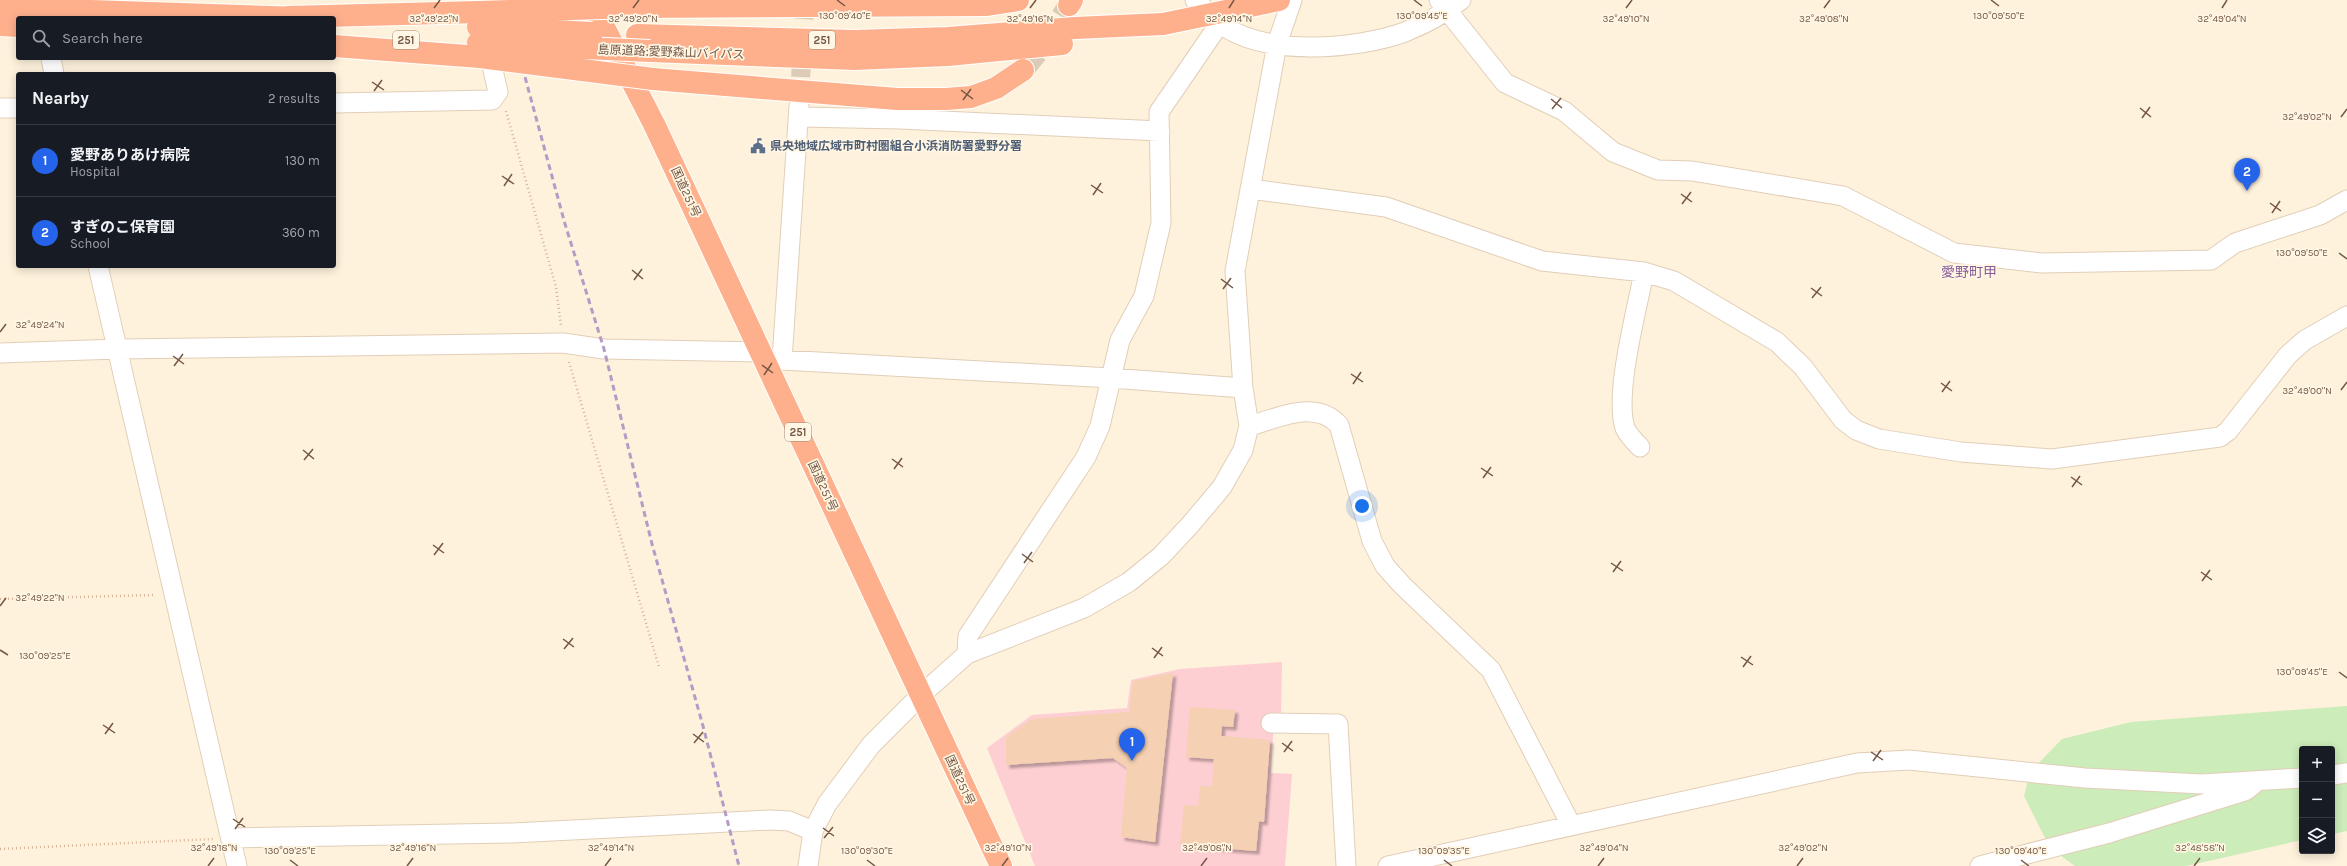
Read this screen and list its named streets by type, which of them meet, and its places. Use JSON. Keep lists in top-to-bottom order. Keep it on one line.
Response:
{"streets":{"highway":["251","島原道路;愛野森山バイパス","国道251号"]},"districts":["愛野町甲"],"places":{"public building":["県央地域広域市町村圏組合小浜消防署愛野分署"]},"page":{"search":"Search here","heading":["Nearby","2 results"],"list":[{"mark":"1","name":"愛野ありあけ病院","note":"Hospital","value":"130 m"},{"mark":"2","name":"すぎのこ保育園","note":"School","value":"360 m"}],"pins":["2","1"],"map_buttons":["+","−"]},"coordinates":["130°09'50\"E","130°09'40\"E","130°09'45\"E","32°49'22\"N","32°49'20\"N","32°49'16\"N","32°49'14\"N","32°49'10\"N","32°49'08\"N","32°49'04\"N","32°49'02\"N","32°49'24\"N","32°49'00\"N","130°09'25\"E","32°49'18\"N","32°48'58\"N","130°09'30\"E","130°09'35\"E"]}
